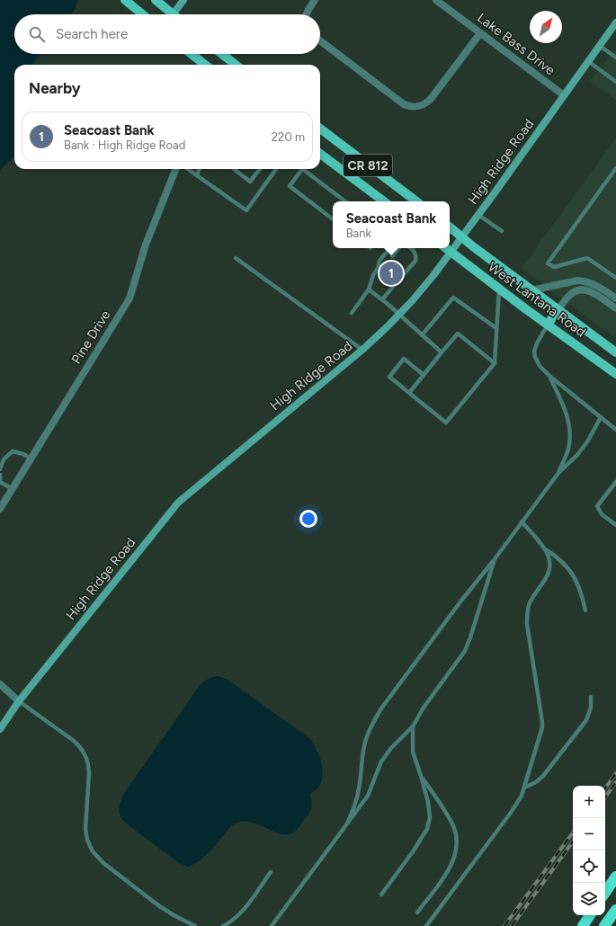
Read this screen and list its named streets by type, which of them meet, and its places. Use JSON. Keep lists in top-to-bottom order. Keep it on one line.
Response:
{"streets":{"main road":["CR 812","West Lantana Road"],"street":["Lake Bass Drive","High Ridge Road","Pine Drive"]},"crossings":[["Lake Bass Drive","High Ridge Road"],["High Ridge Road","West Lantana Road"]],"north":"top right","page":{"search":"Search here","heading":"Nearby","list":[{"mark":"1","name":"Seacoast Bank","note":"Bank · High Ridge Road","value":"220 m"}],"popup":["Seacoast Bank","Bank"],"pins":"1","map_buttons":["+","−"]}}
